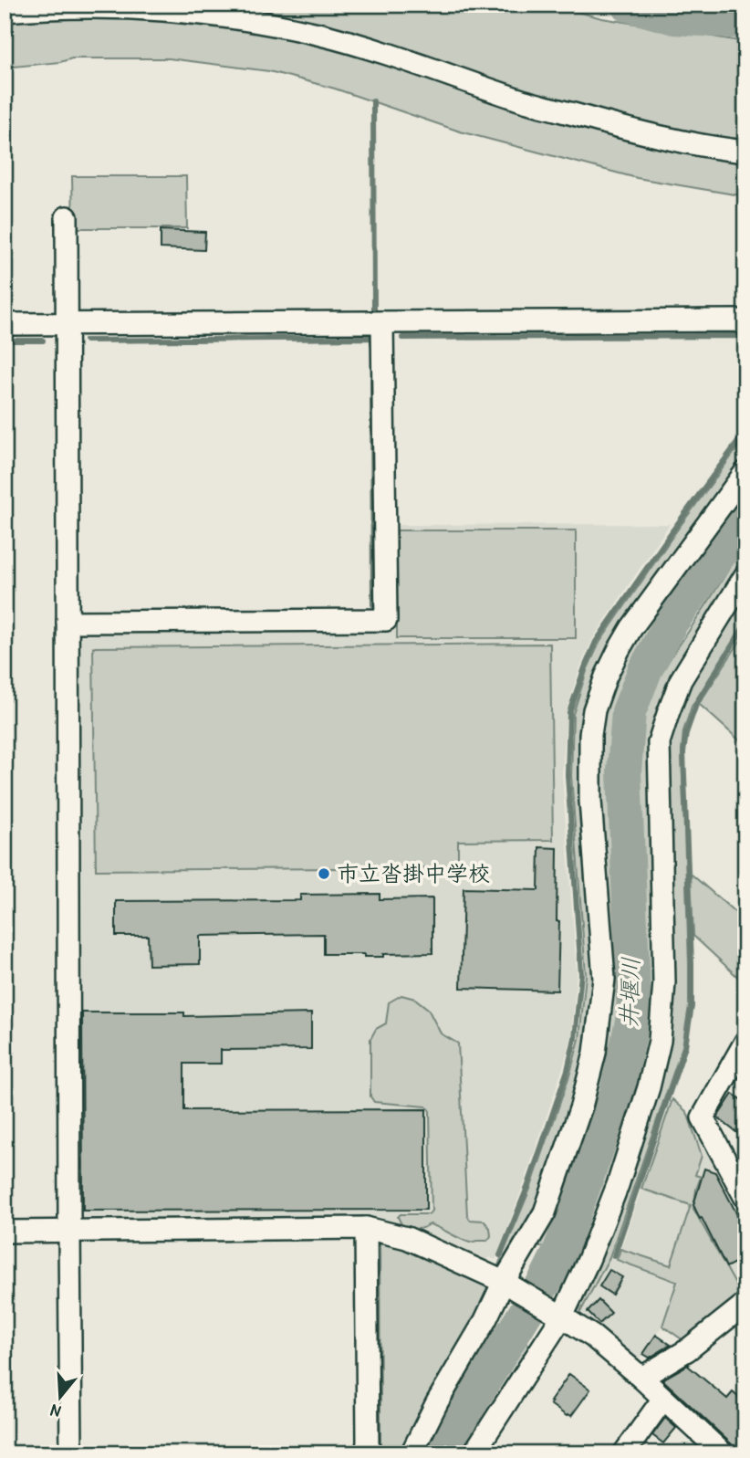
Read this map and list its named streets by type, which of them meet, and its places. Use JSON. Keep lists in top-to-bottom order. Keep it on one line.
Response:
{"water":["井堰川"],"places":["市立沓掛中学校"],"north":"bottom"}
